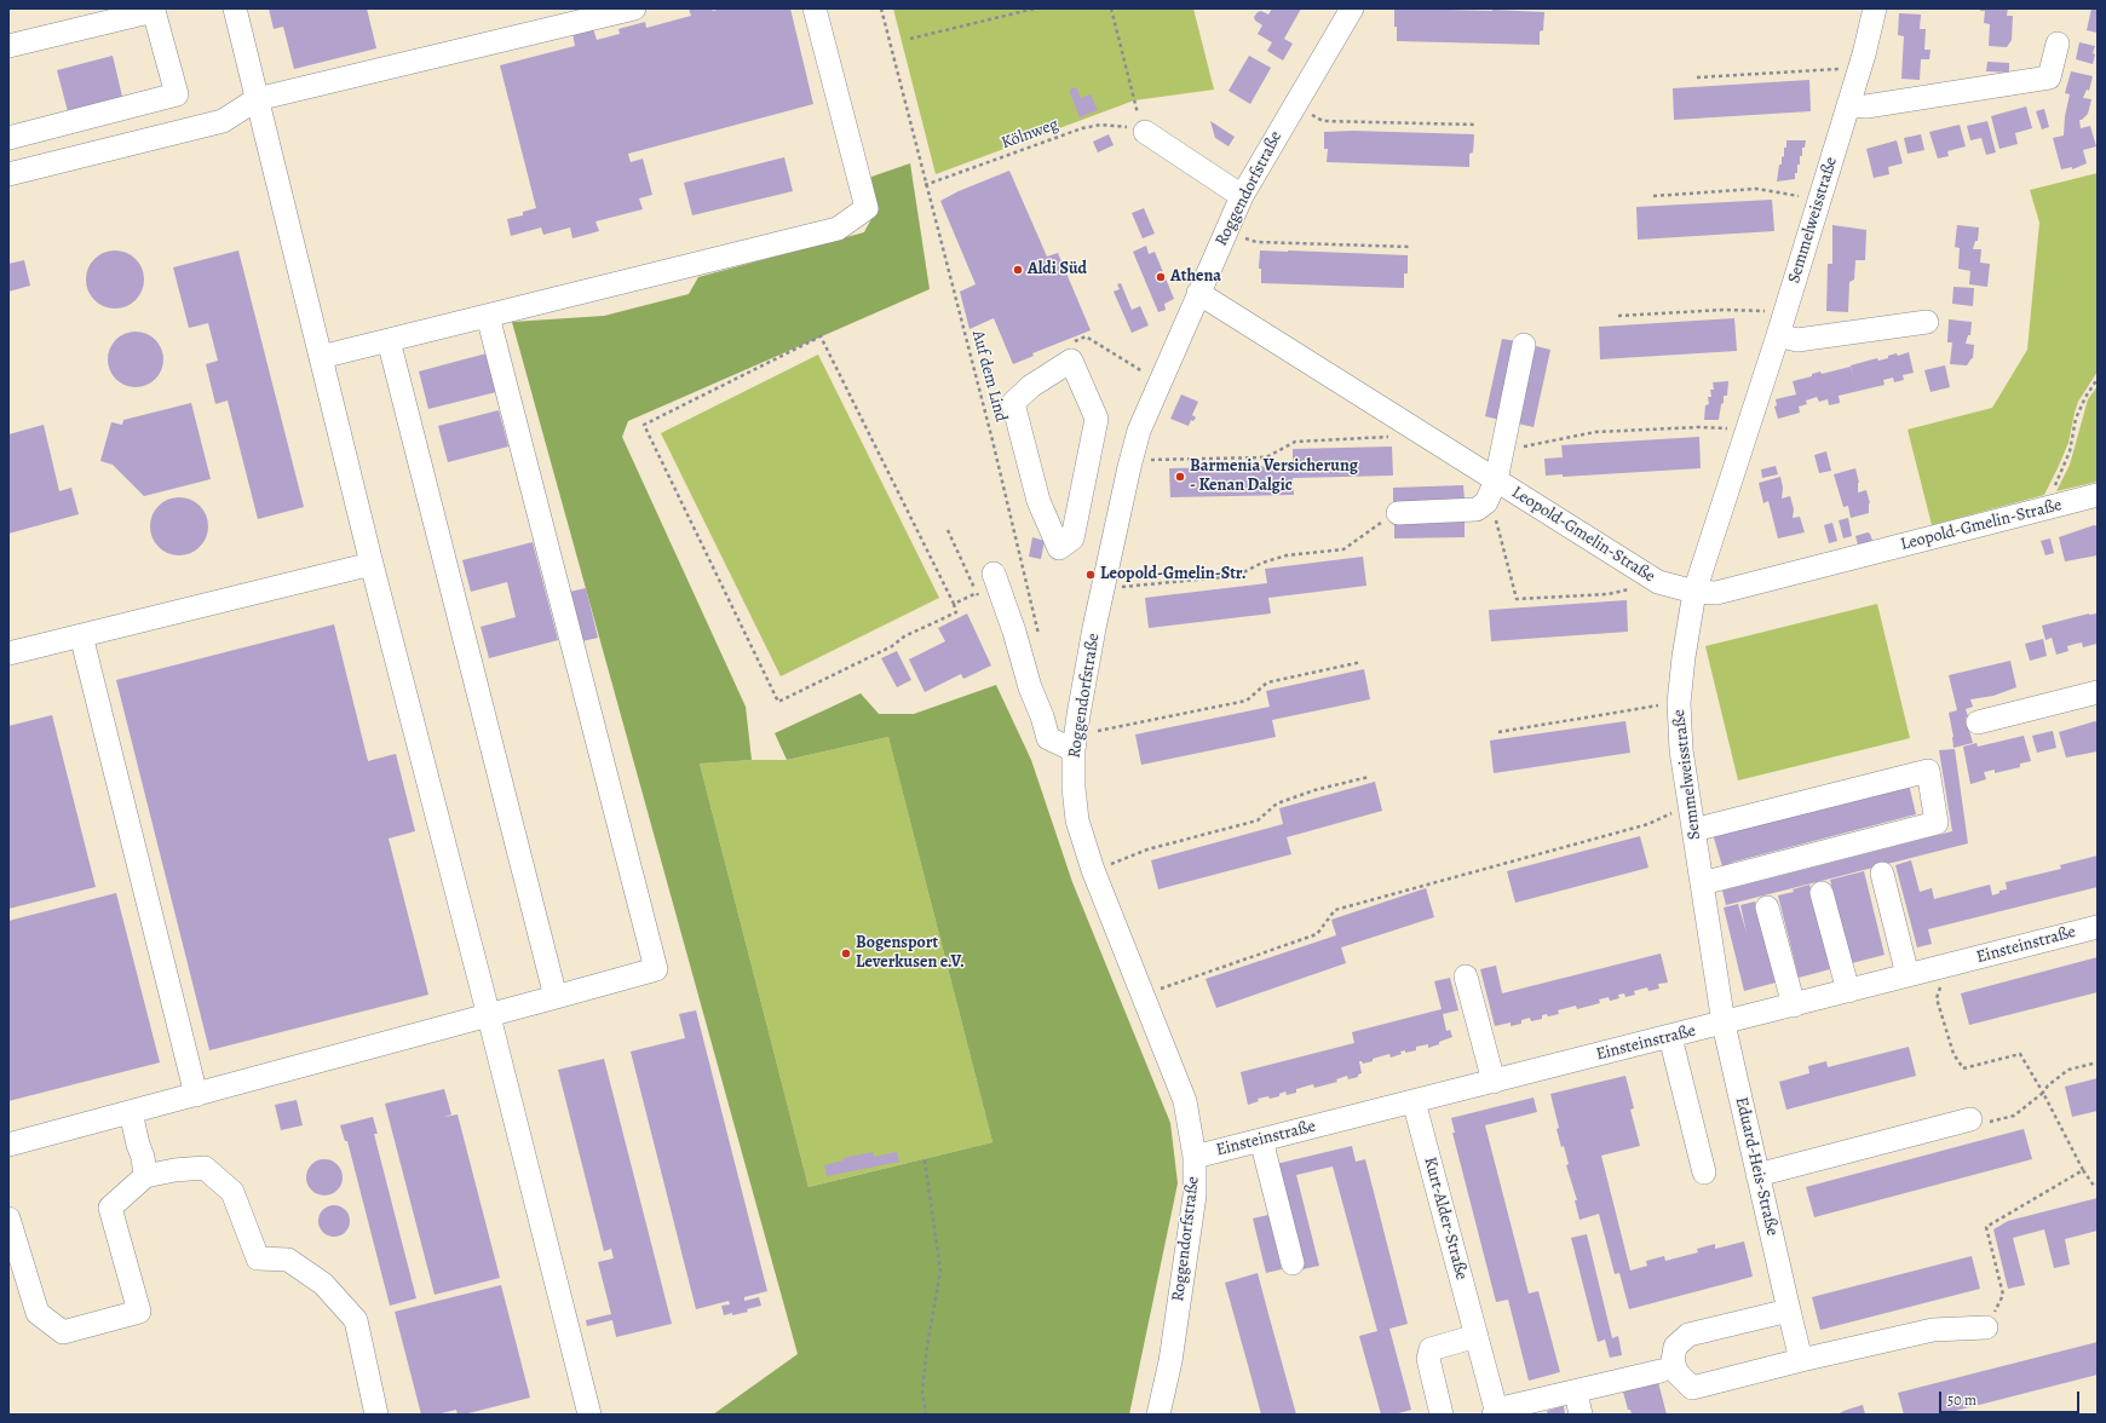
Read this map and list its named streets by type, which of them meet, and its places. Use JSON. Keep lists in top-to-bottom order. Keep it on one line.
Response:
{"streets":{"street":["Roggendorfstraße","Semmelweisstraße","Leopold-Gmelin-Straße","Einsteinstraße","Eduard-Heis-Straße","Kurt-Alder-Straße"],"path":["Kölnweg","Auf dem Lind"]},"crossings":[["Kölnweg","Auf dem Lind"],["Roggendorfstraße","Leopold-Gmelin-Straße"],["Roggendorfstraße","Einsteinstraße"],["Semmelweisstraße","Leopold-Gmelin-Straße"],["Semmelweisstraße","Einsteinstraße"],["Semmelweisstraße","Eduard-Heis-Straße"],["Einsteinstraße","Eduard-Heis-Straße"],["Einsteinstraße","Kurt-Alder-Straße"]],"places":["Aldi Süd","Athena","Barmenia Versicherung - Kenan Dalgic","Leopold-Gmelin-Str.","Bogensport Leverkusen e.V."],"scale_bar":"50 m"}
